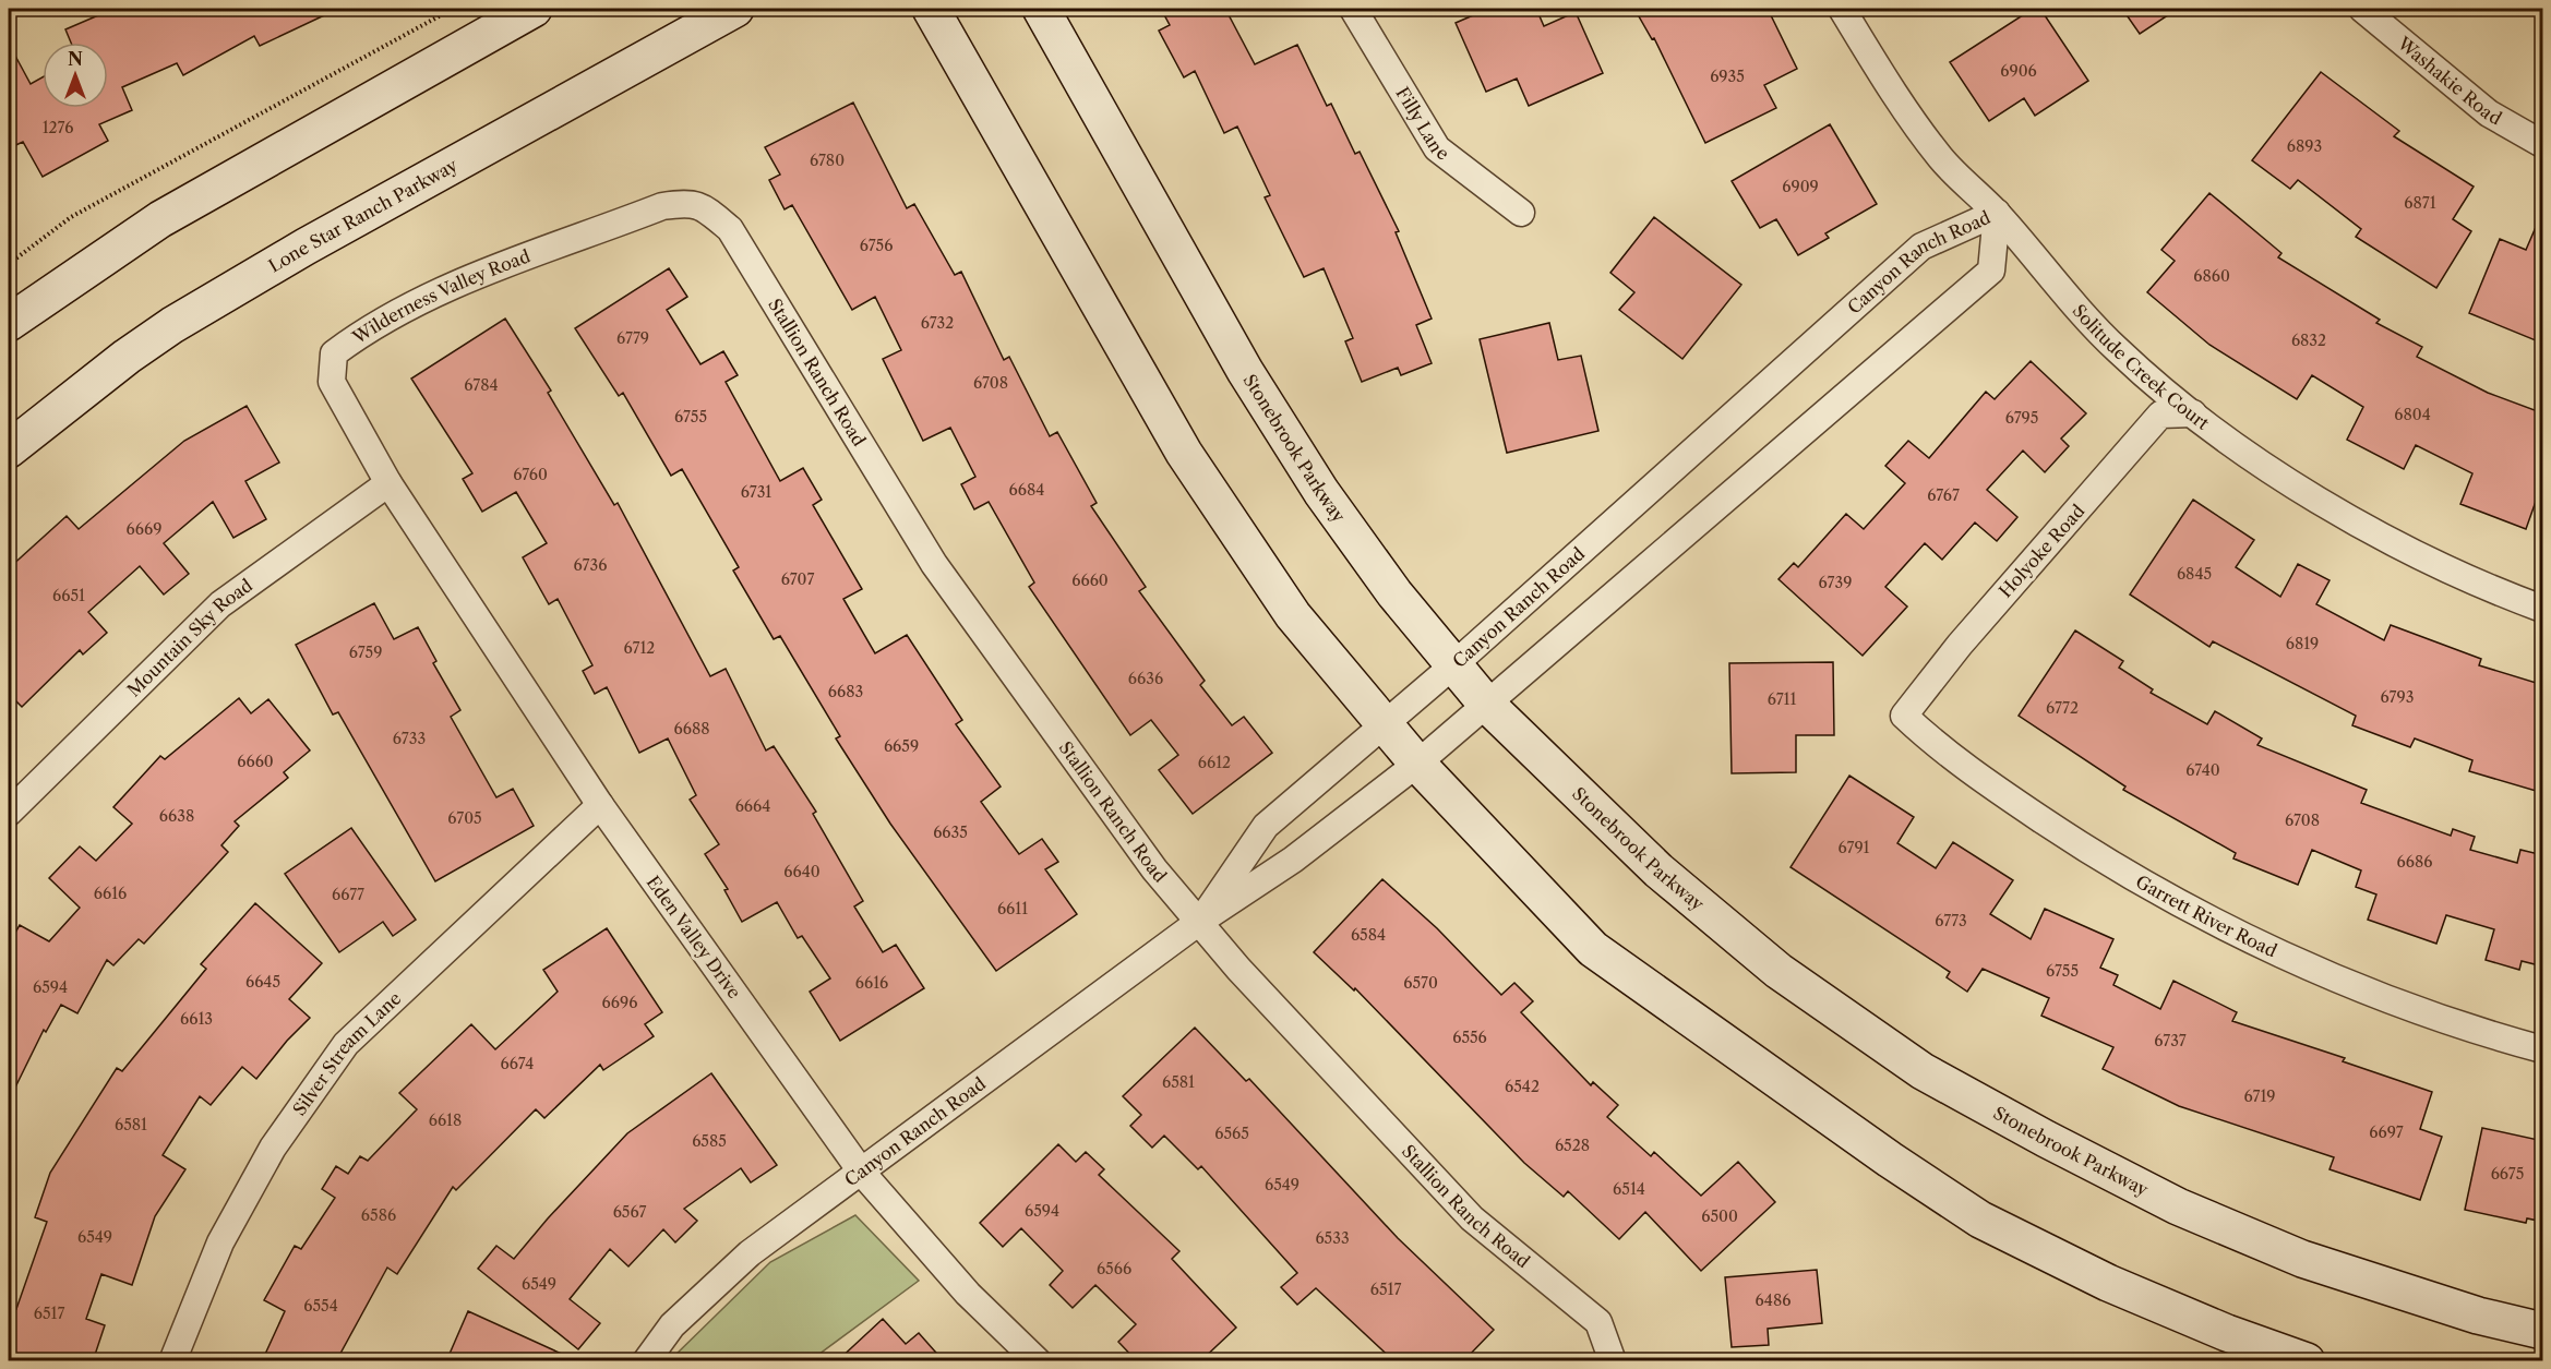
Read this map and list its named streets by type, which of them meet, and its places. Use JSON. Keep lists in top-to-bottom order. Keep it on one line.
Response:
{"streets":{"main road":["Lone Star Ranch Parkway","Stonebrook Parkway"],"street":["Washakie Road","Filly Lane","Canyon Ranch Road","Wilderness Valley Road","Solitude Creek Court","Stallion Ranch Road","Holyoke Road","Mountain Sky Road","Garrett River Road","Eden Valley Drive","Silver Stream Lane"]},"crossings":[["Canyon Ranch Road","Solitude Creek Court"],["Canyon Ranch Road","Stallion Ranch Road"],["Canyon Ranch Road","Stonebrook Parkway"],["Canyon Ranch Road","Eden Valley Drive"],["Wilderness Valley Road","Stallion Ranch Road"],["Wilderness Valley Road","Mountain Sky Road"],["Wilderness Valley Road","Eden Valley Drive"],["Solitude Creek Court","Holyoke Road"],["Holyoke Road","Garrett River Road"],["Mountain Sky Road","Eden Valley Drive"],["Eden Valley Drive","Silver Stream Lane"]],"house_numbers":["6906","6935","1276","6893","6780","6909","6871","6756","6860","6732","6779","6832","6708","6784","6804","6755","6795","6760","6684","6731","6767","6669","6736","6845","6707","6660","6739","6651","6819","6712","6759","6636","6683","6793","6711","6772","6688","6733","6659","6660","6612","6740","6664","6638","6705","6708","6635","6791","6686","6640","6616","6677","6611","6773","6584","6755","6645","6616","6570","6594","6696","6613","6556","6737","6674","6581","6542","6719","6618","6581","6697","6565","6585","6528","6675","6549","6514","6594","6567","6586","6500","6549","6533","6566","6549","6517","6486","6554","6517"],"north":"top"}
